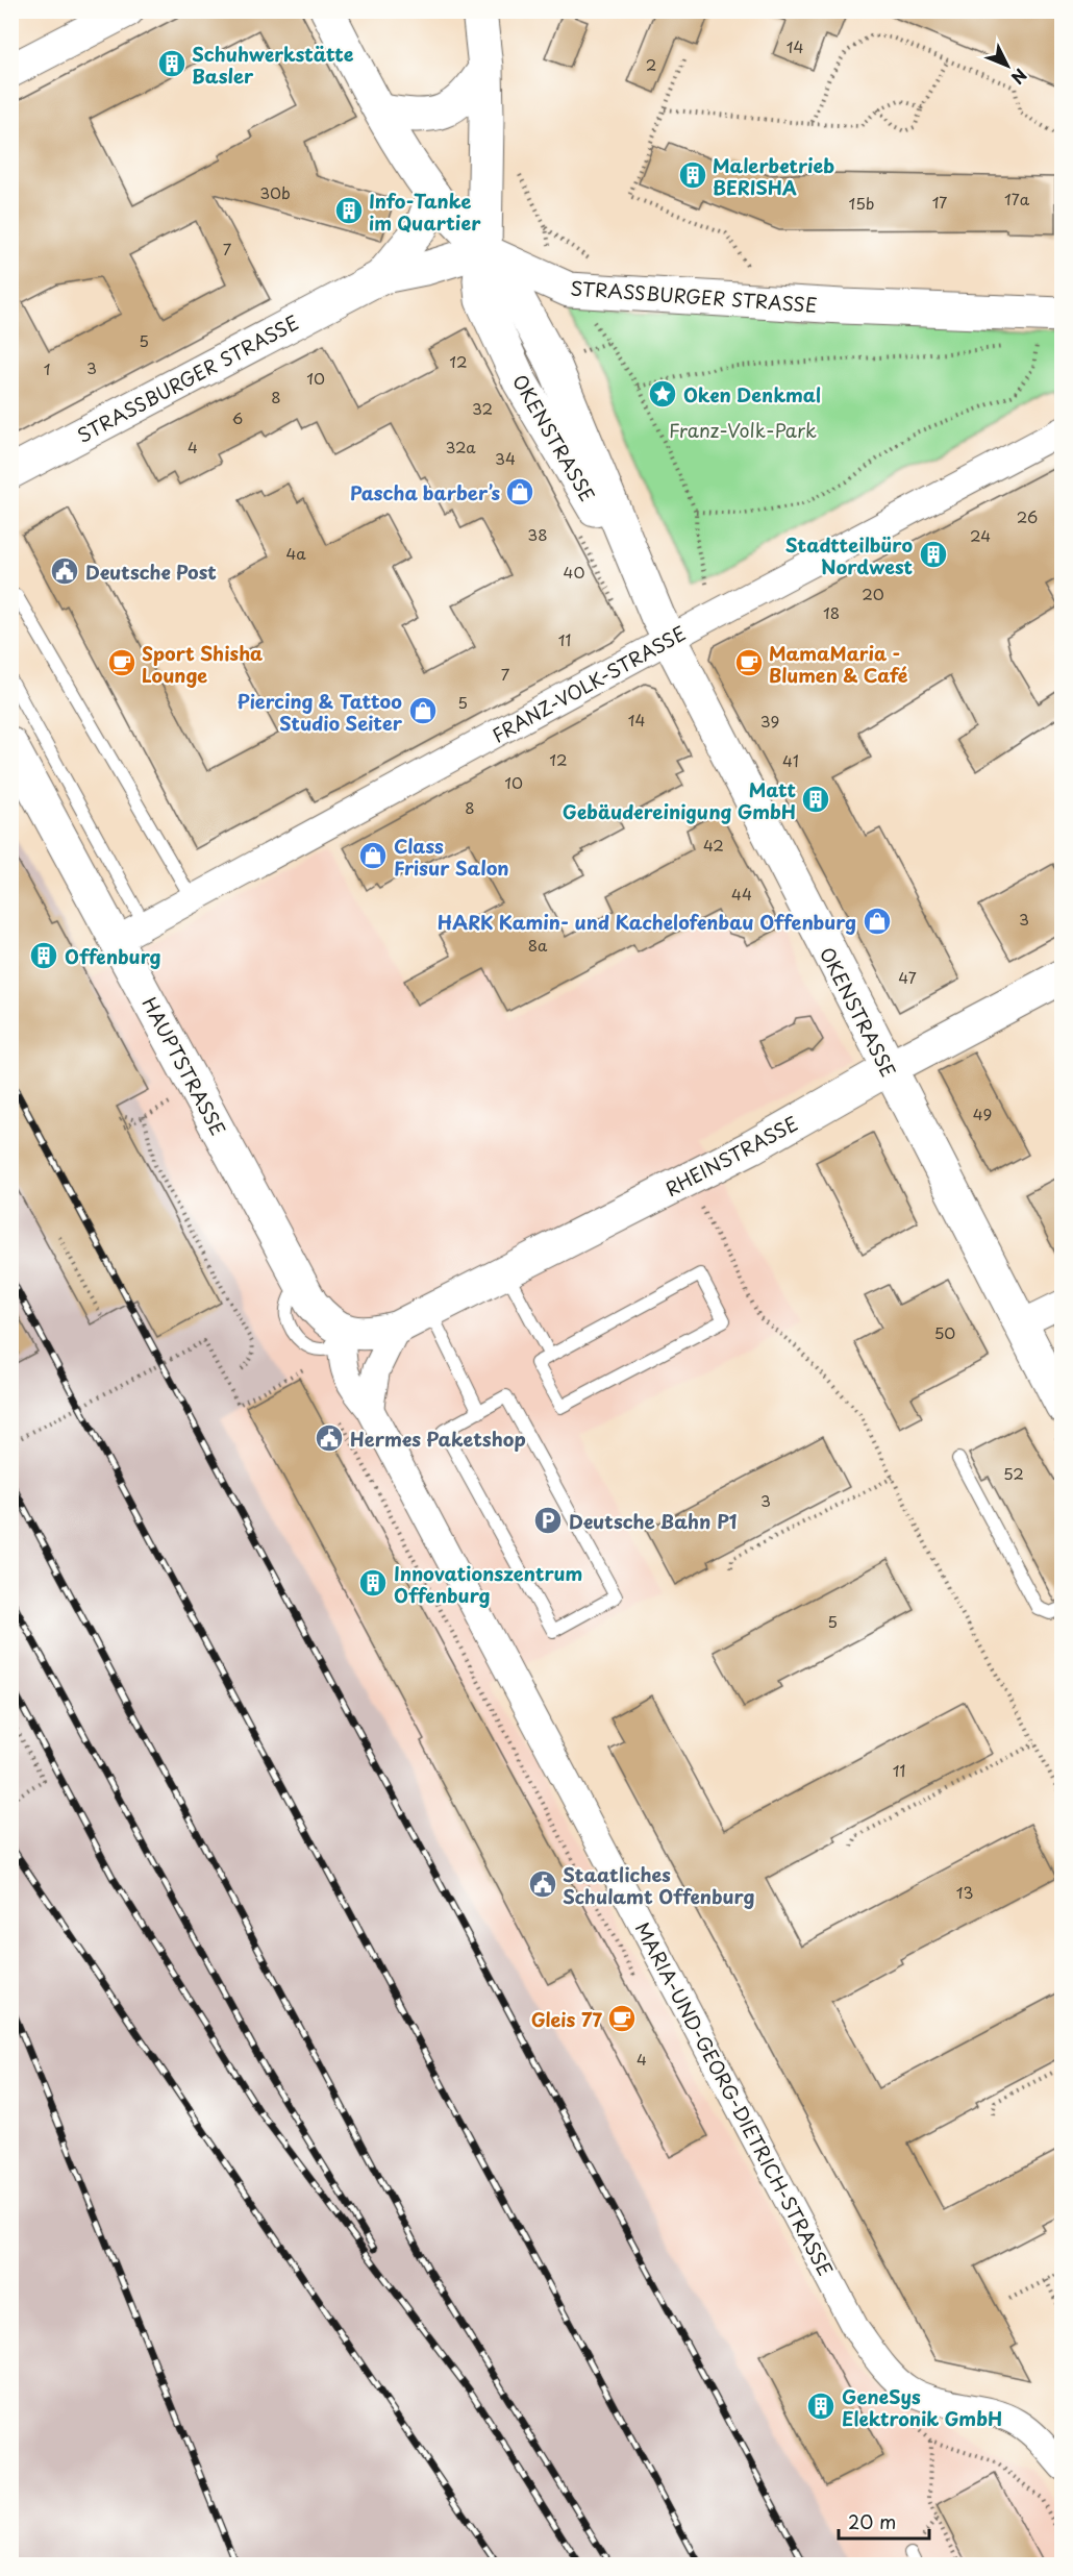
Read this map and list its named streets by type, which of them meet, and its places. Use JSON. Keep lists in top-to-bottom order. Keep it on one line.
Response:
{"streets":{"main road":["STRASSBURGER STRASSE","OKENSTRASSE","RHEINSTRASSE"],"street":["FRANZ-VOLK-STRASSE","HAUPTSTRASSE","MARIA-UND-GEORG-DIETRICH-STRASSE"]},"crossings":[["STRASSBURGER STRASSE","OKENSTRASSE"],["OKENSTRASSE","FRANZ-VOLK-STRASSE"],["OKENSTRASSE","RHEINSTRASSE"],["FRANZ-VOLK-STRASSE","HAUPTSTRASSE"],["HAUPTSTRASSE","MARIA-UND-GEORG-DIETRICH-STRASSE"]],"parks":["Franz-Volk-Park"],"places":{"building":["Schuhwerkstätte Basler","Malerbetrieb BERISHA","Info-Tanke im Quartier","Stadtteilbüro Nordwest","Matt Gebäudereinigung GmbH","Offenburg","Innovationszentrum Offenburg","GeneSys Elektronik GmbH"],"place":["Oken Denkmal"],"shop":["Pascha barber’s","Piercing & Tattoo Studio Seiter","Class Frisur Salon","HARK Kamin- und Kachelofenbau Offenburg"],"public building":["Deutsche Post","Hermes Paketshop","Staatliches Schulamt Offenburg"],"cafe":["Sport Shisha Lounge","MamaMaria - Blumen & Café","Gleis 77"],"parking":["Deutsche Bahn P1"]},"house_numbers":["14","2","30b","17a","17","15b","7","5","12","3","1","10","8","32","6","4","32a","34","26","38","24","4a","40","20","18","11","7","5","14","39","12","41","10","8","42","44","3","8a","47","49","50","52","3","5","11","13","4"],"scale_bar":"20 m","north":"bottom right"}
